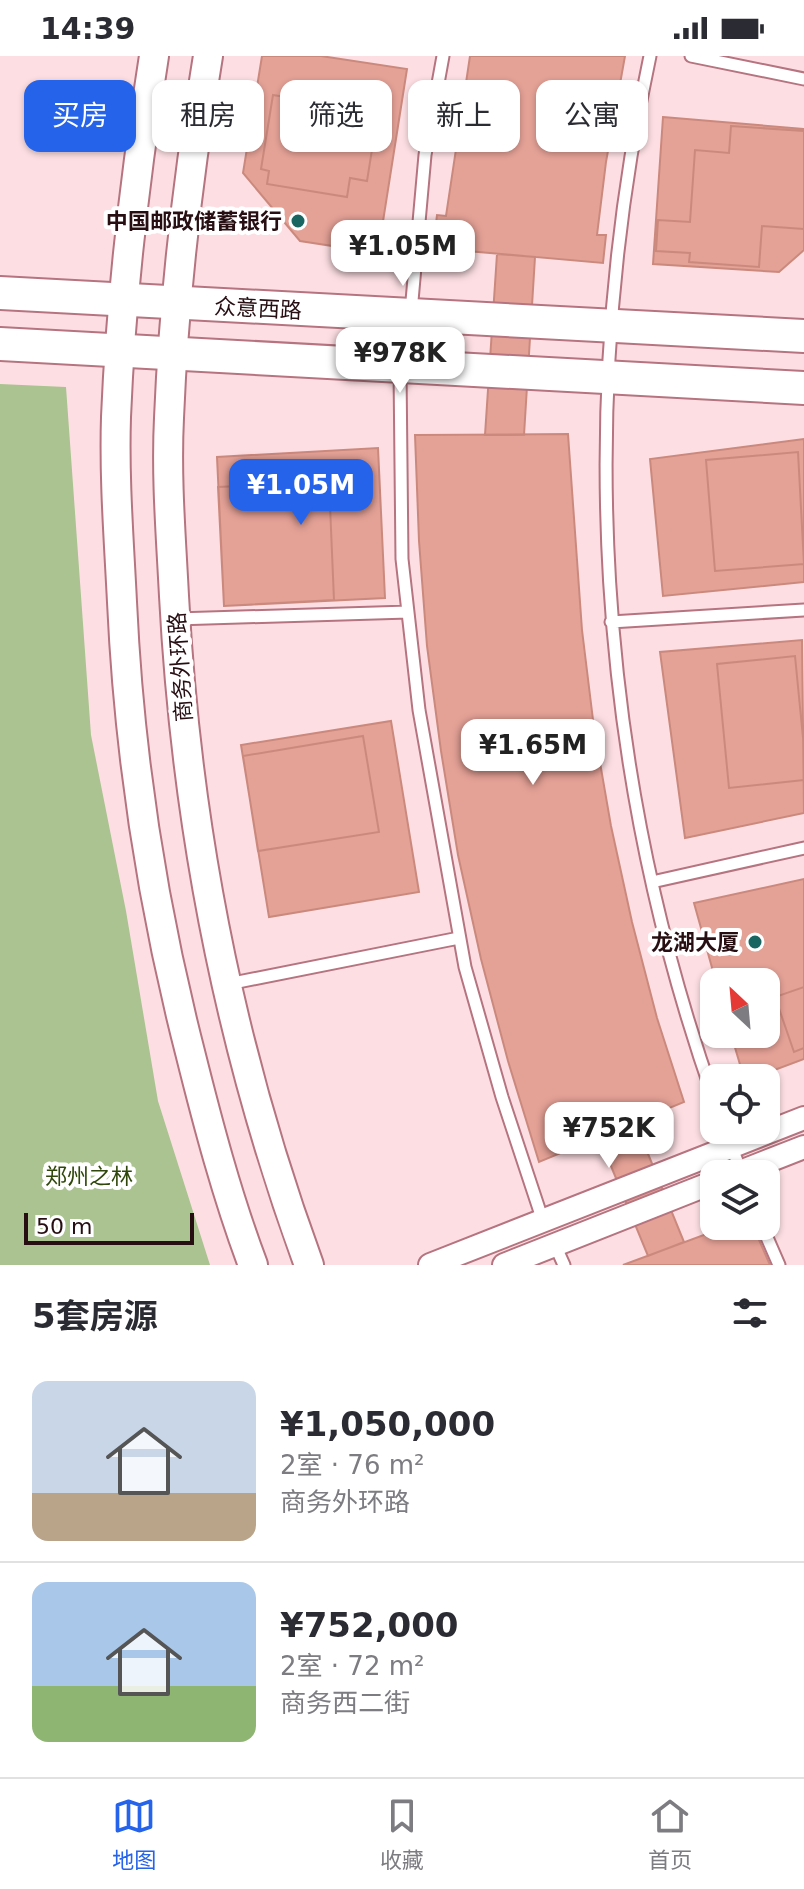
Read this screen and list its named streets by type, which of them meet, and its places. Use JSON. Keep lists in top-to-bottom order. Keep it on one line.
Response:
{"streets":{"main road":["众意西路"],"street":["商务外环路"]},"crossings":[["众意西路","商务外环路"]],"parks":["郑州之林"],"places":["中国邮政储蓄银行","龙湖大厦"],"scale_bar":"50 m","north":"top left","page":{"status":"14:39","chip":["买房","租房","筛选","新上","公寓"],"price":["¥1.05M","¥978K","¥1.05M","¥1.65M","¥752K"],"scale":"50 m","heading":"5套房源","list":[{"name":"¥1,050,000","note":"2室 · 76 m² · 商务外环路"},{"name":"¥752,000","note":"2室 · 72 m² · 商务西二街"}],"tabs":["地图","收藏","首页"]}}
